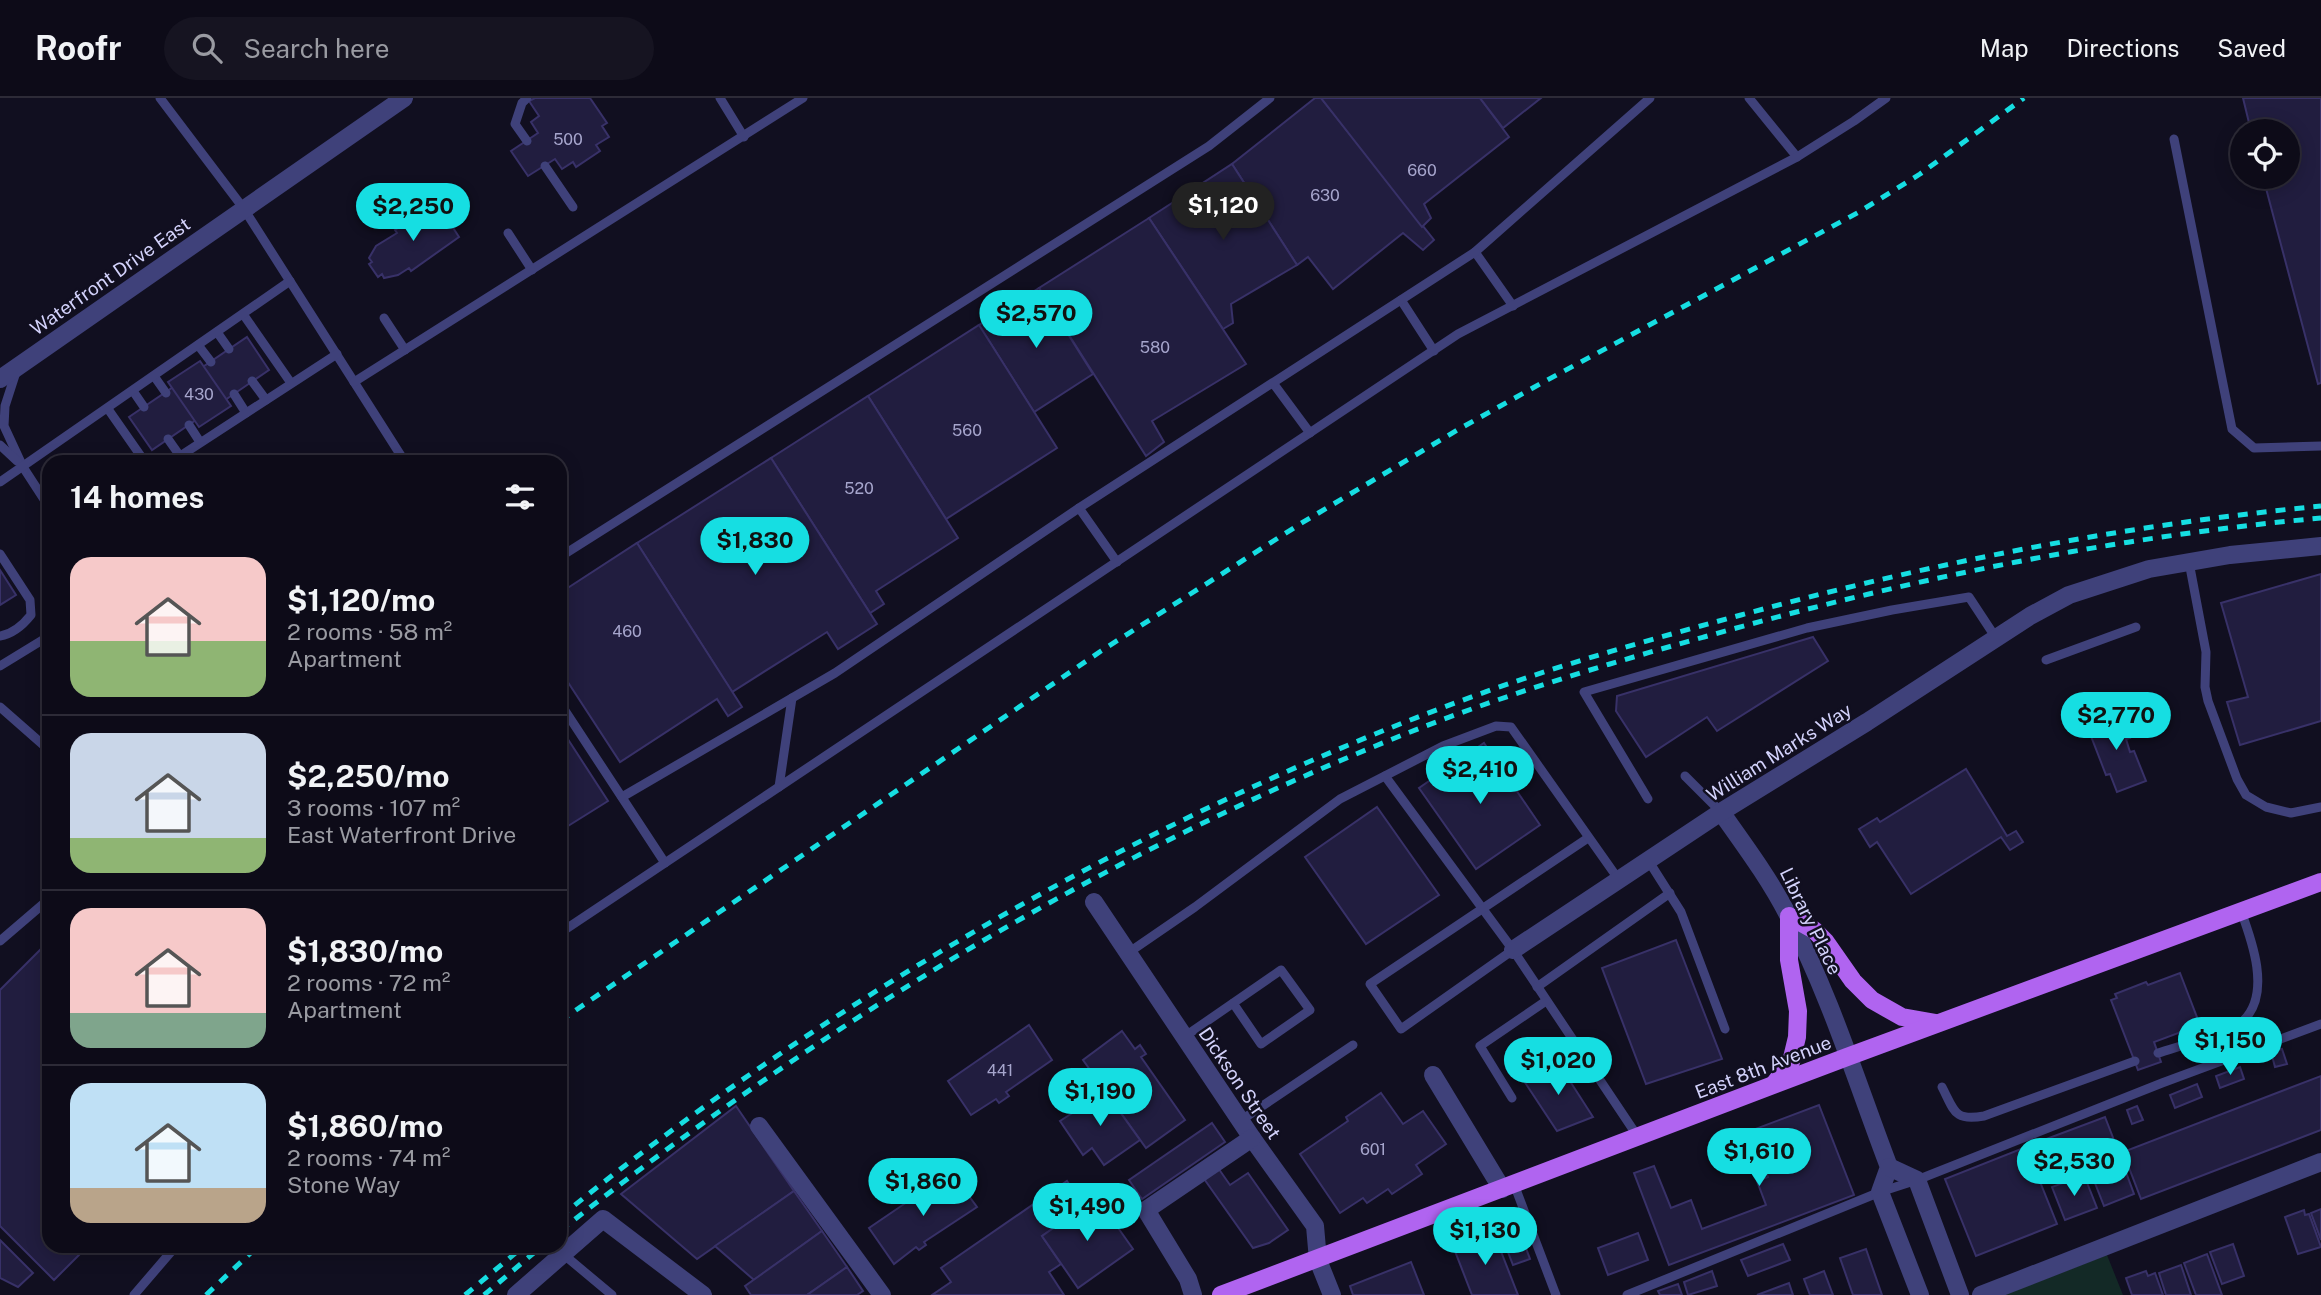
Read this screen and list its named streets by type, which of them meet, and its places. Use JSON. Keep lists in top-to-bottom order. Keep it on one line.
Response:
{"streets":{"main road":["East 8th Avenue"],"street":["Waterfront Drive East","William Marks Way","Library Place","Dickson Street"]},"crossings":[["William Marks Way","Library Place"],["Library Place","East 8th Avenue"],["East 8th Avenue","Dickson Street"]],"house_numbers":["500","660","630","580","430","560","520","460","441","601"],"page":{"header":"Roofr","search":"Search here","nav":["Map","Directions","Saved"],"price":["$1,120","$2,250","$2,570","$1,830","$2,770","$2,410","$1,150","$1,020","$1,190","$1,610","$2,530","$1,860","$1,490","$1,130"],"heading":"14 homes","list":[{"name":"$1,120/mo","note":"2 rooms · 58 m² · Apartment"},{"name":"$2,250/mo","note":"3 rooms · 107 m² · East Waterfront Drive"},{"name":"$1,830/mo","note":"2 rooms · 72 m² · Apartment"},{"name":"$1,860/mo","note":"2 rooms · 74 m² · Stone Way"}]}}
